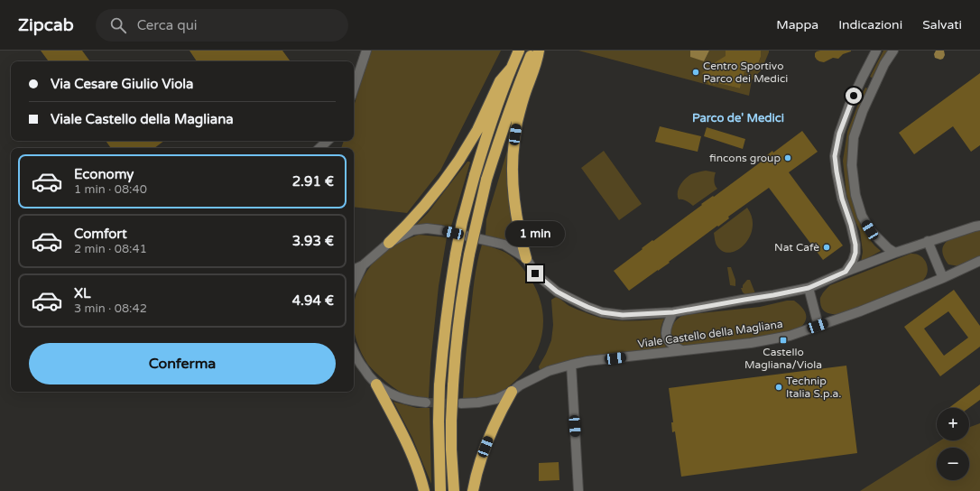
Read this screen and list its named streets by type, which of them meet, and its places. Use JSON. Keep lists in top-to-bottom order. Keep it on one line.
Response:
{"streets":{"street":["Viale Castello della Magliana"]},"districts":["Parco de' Medici"],"places":{"other":["Centro Sportivo Parco dei Medici","fincons group","Nat Cafè","Technip Italia S.p.a."],"transit":["Castello Magliana/Viola"]},"page":{"header":"Zipcab","search":"Cerca qui","nav":["Mappa","Indicazioni","Salvati"],"banner":["Via Cesare Giulio Viola","Viale Castello della Magliana"],"list":[{"name":"Economy","note":"1 min · 08:40","value":"2.91 €"},{"name":"Comfort","note":"2 min · 08:41","value":"3.93 €"},{"name":"XL","note":"3 min · 08:42","value":"4.94 €"}],"bubble":"1 min","buttons":"Conferma","map_buttons":["+","−"]}}
